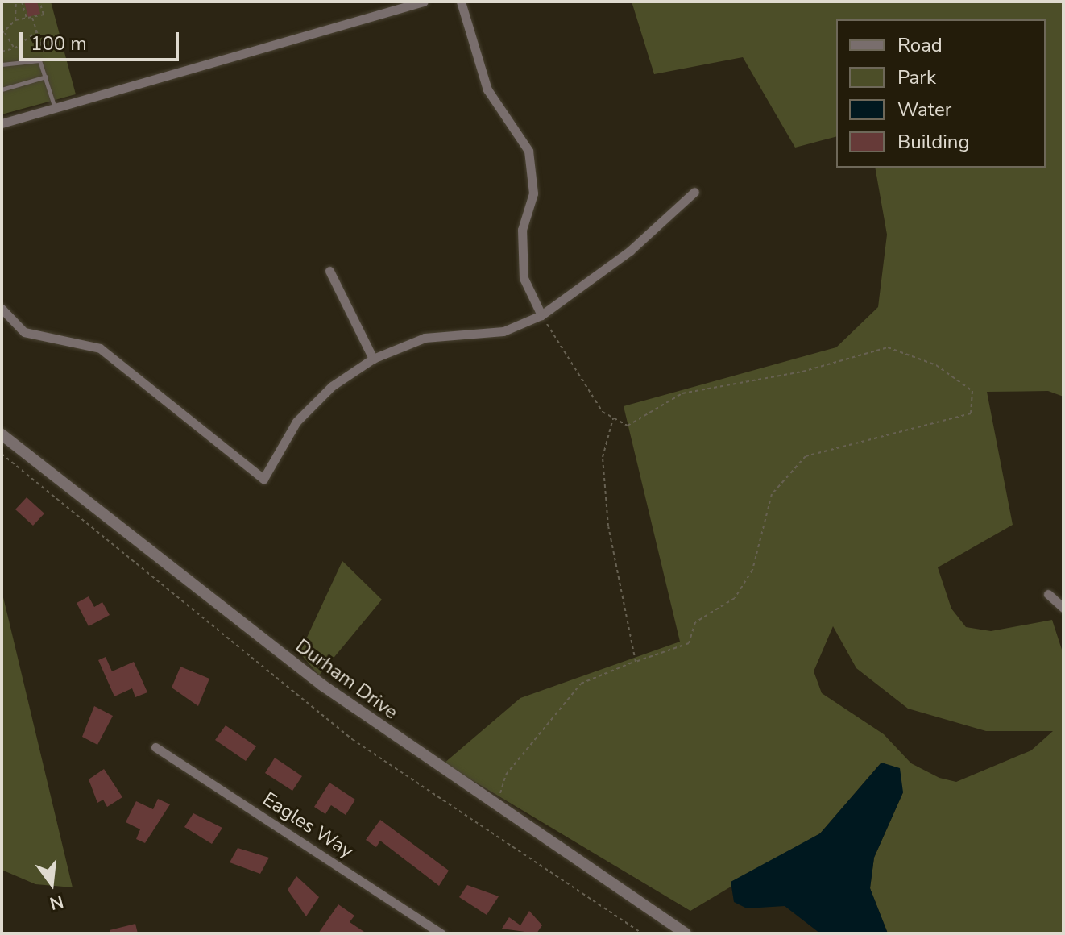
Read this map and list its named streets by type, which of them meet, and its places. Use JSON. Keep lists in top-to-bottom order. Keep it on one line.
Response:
{"streets":{"street":["Durham Drive","Eagles Way"]},"legend":["Road","Park","Water","Building"],"scale_bar":"100 m","north":"bottom"}
